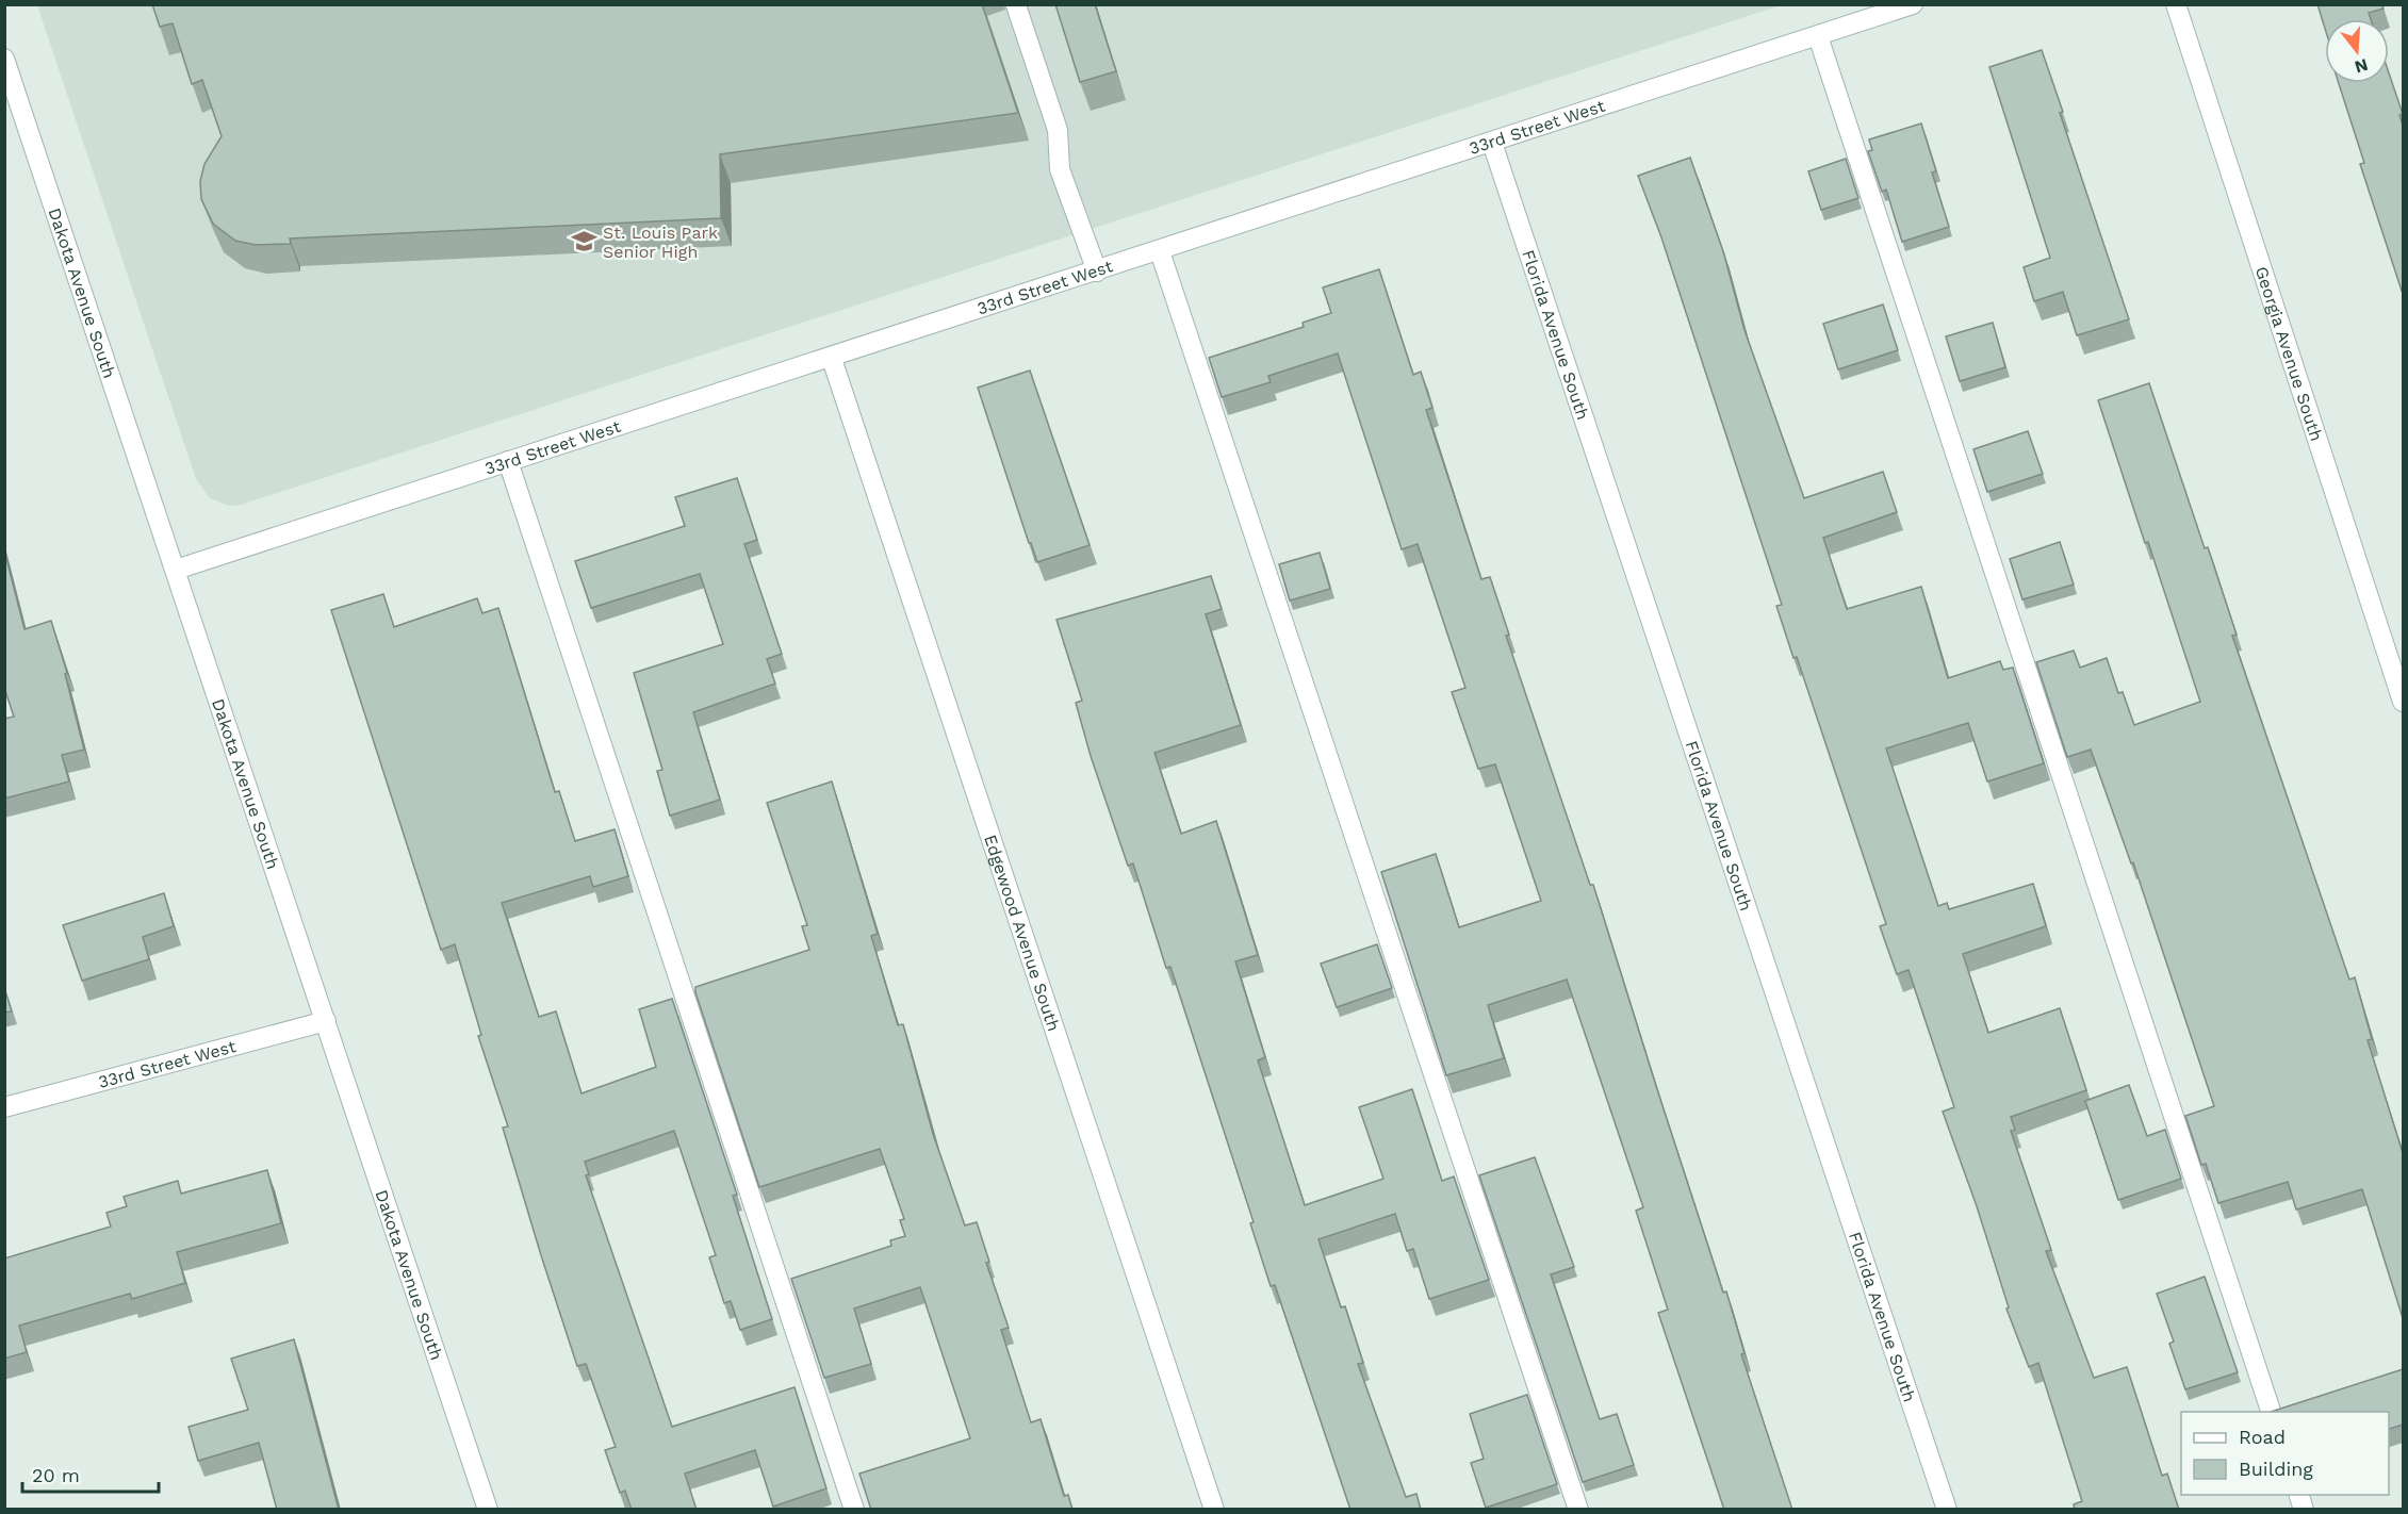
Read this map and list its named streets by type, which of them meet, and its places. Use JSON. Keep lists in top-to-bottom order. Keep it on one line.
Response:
{"streets":{"street":["33rd Street West","Dakota Avenue South","Florida Avenue South","Georgia Avenue South","Edgewood Avenue South"]},"crossings":[["33rd Street West","Dakota Avenue South"],["33rd Street West","Florida Avenue South"],["33rd Street West","Edgewood Avenue South"]],"places":{"school or university":["St. Louis Park Senior High"]},"legend":["Road","Building"],"scale_bar":"20 m","north":"bottom"}
